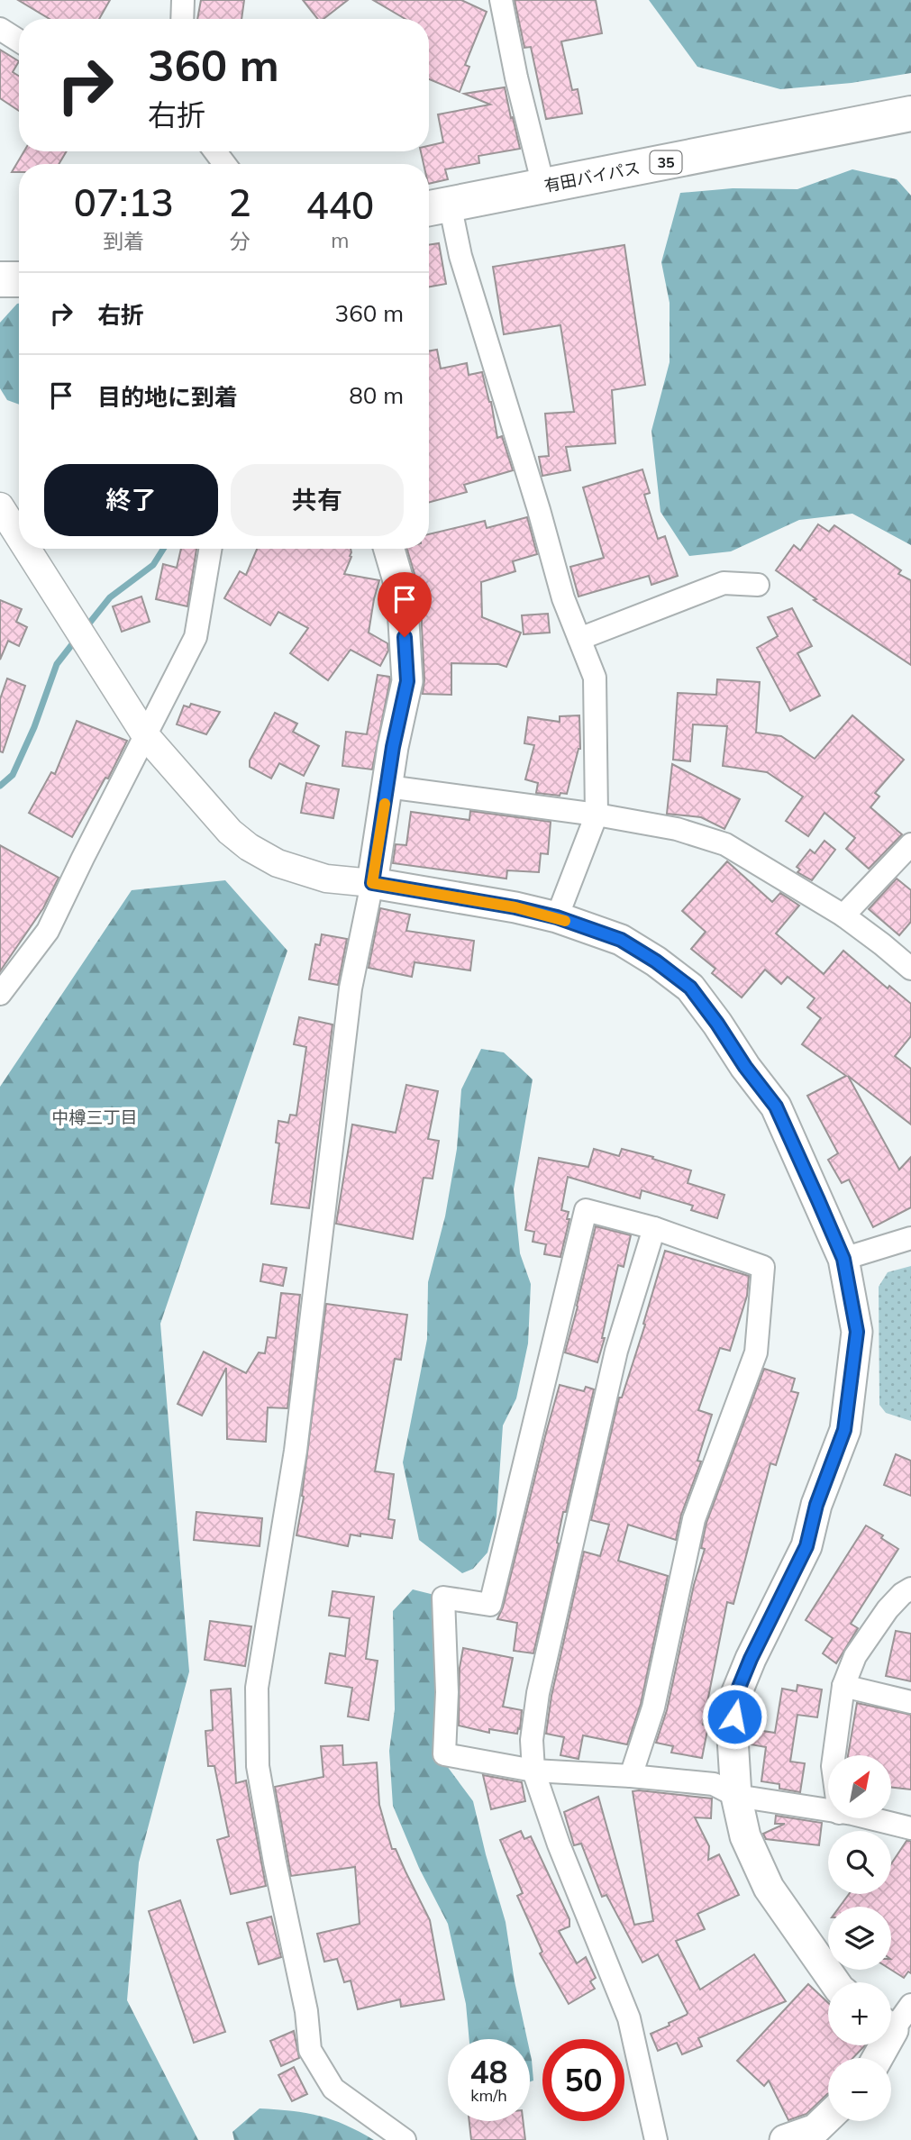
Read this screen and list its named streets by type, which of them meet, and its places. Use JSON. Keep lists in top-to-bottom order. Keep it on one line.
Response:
{"streets":{"highway":["35","有田バイパス"]},"districts":["中樽三丁目"],"north":"top right","page":{"turn":["360 m","右折"],"eta":["07:13","到着","2","分","440","m"],"list":[{"name":"右折","value":"360 m"},{"name":"目的地に到着","value":"80 m"}],"buttons":["終了","共有"],"map_buttons":["+","−"],"speed":"48 km/h","limit":"50"}}
